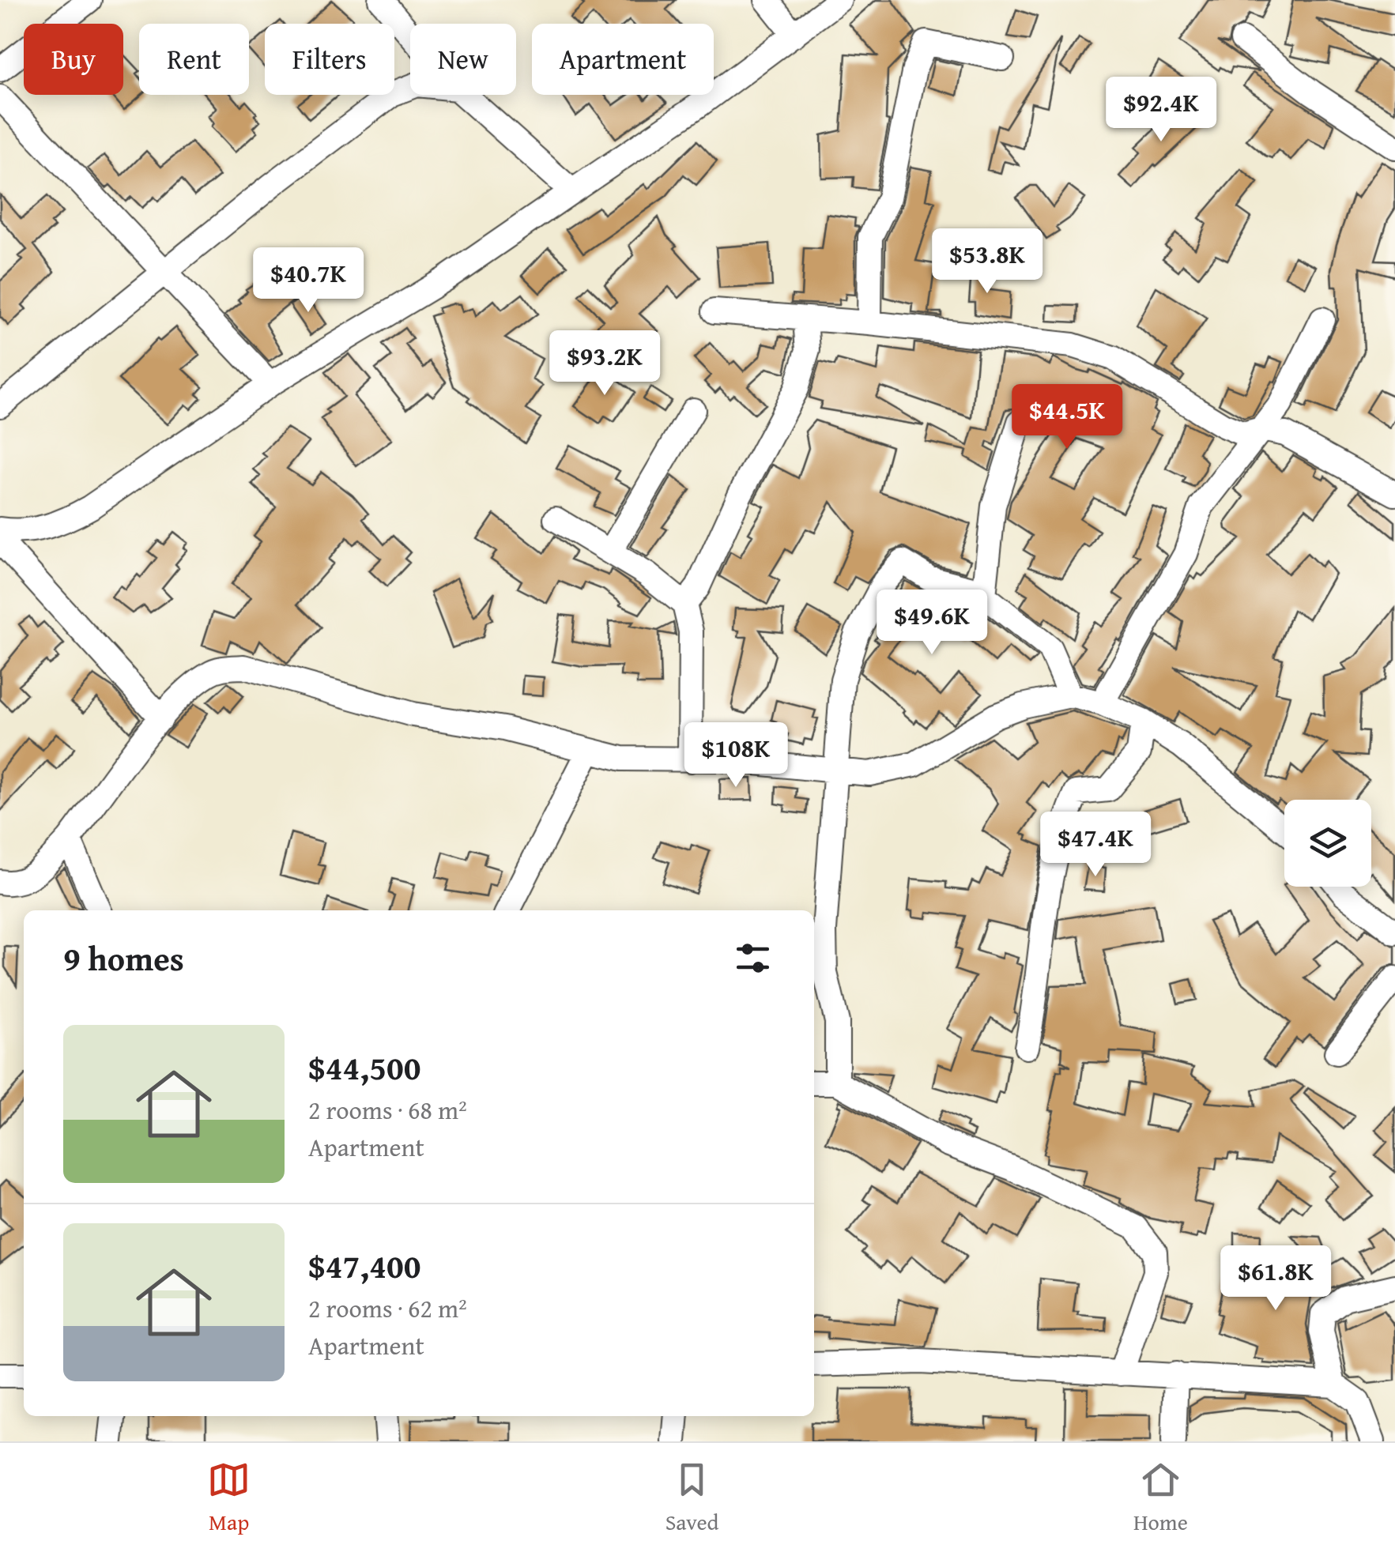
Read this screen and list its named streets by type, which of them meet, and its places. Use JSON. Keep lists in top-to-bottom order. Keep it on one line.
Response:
{"page":{"chip":["Buy","Rent","Filters","New","Apartment"],"price":["$92.4K","$53.8K","$40.7K","$93.2K","$44.5K","$49.6K","$108K","$47.4K","$61.8K"],"heading":"9 homes","list":[{"name":"$44,500","note":"2 rooms · 68 m² · Apartment"},{"name":"$47,400","note":"2 rooms · 62 m² · Apartment"}],"tabs":["Map","Saved","Home"]}}
